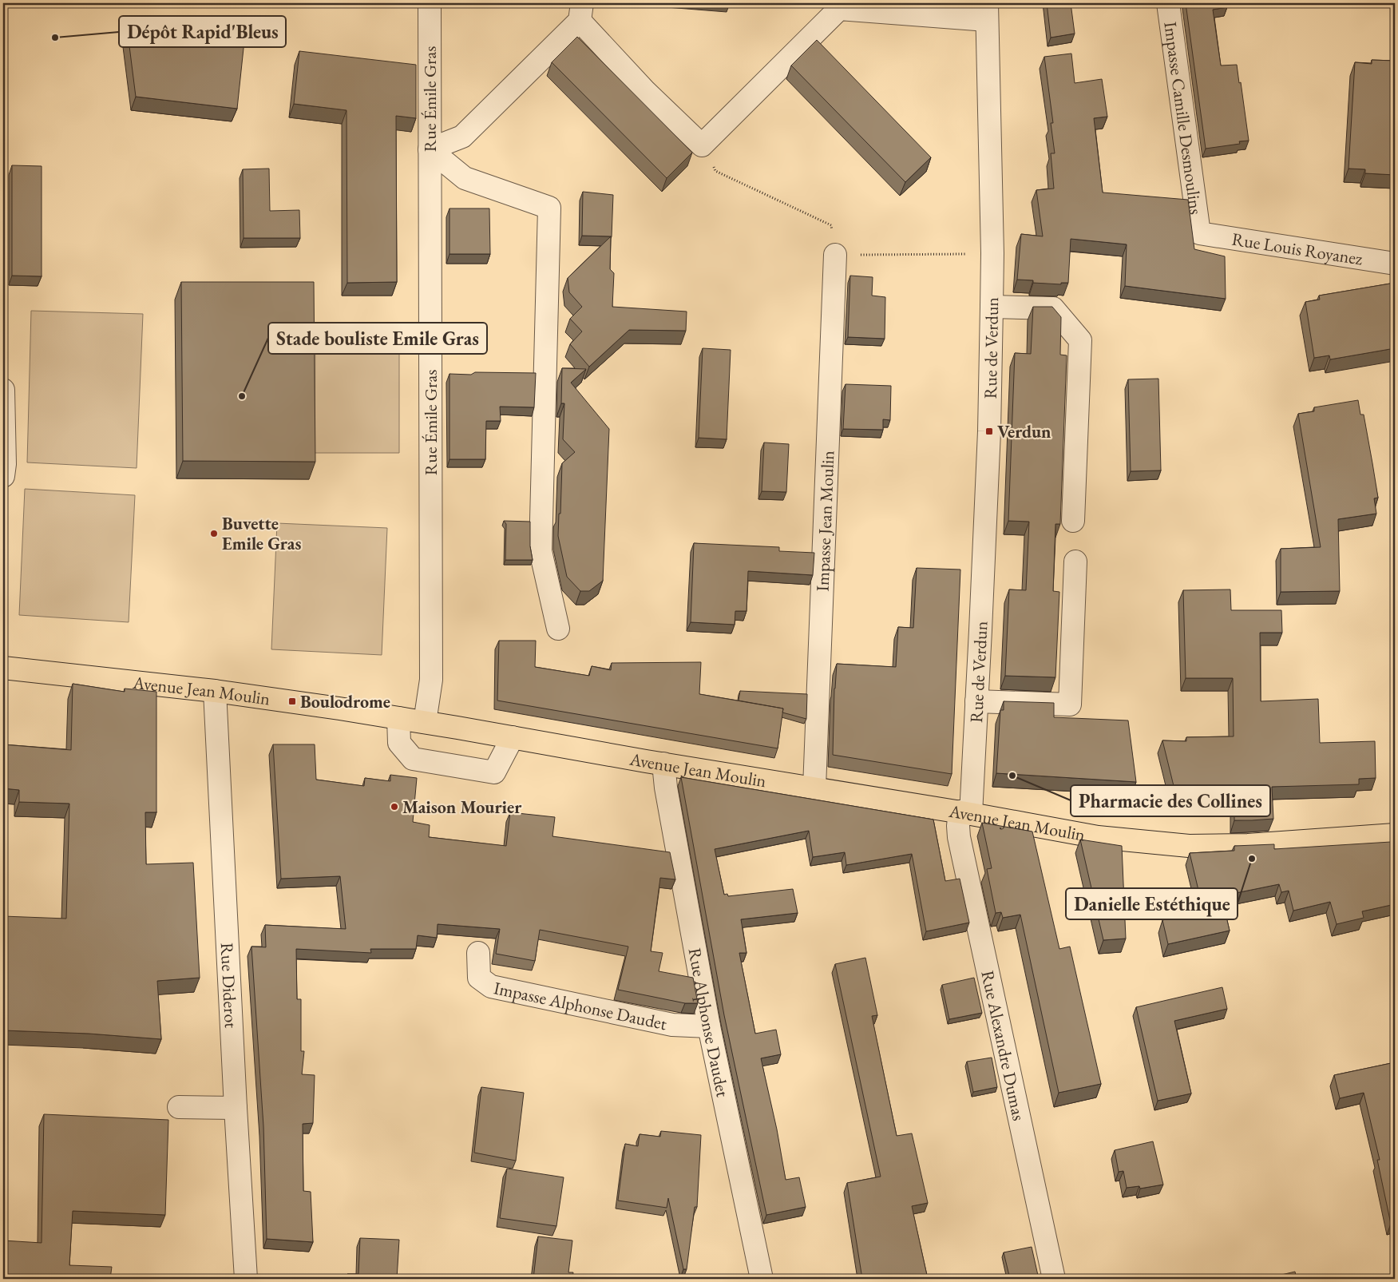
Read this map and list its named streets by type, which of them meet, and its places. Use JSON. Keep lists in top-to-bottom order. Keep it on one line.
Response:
{"streets":{"main road":["Avenue Jean Moulin"],"street":["Rue Émile Gras","Impasse Camille Desmoulins","Rue Louis Royanez","Rue de Verdun","Impasse Jean Moulin","Rue Diderot","Impasse Alphonse Daudet","Rue Alphonse Daudet","Rue Alexandre Dumas"]},"crossings":[["Rue Émile Gras","Avenue Jean Moulin"],["Impasse Camille Desmoulins","Rue Louis Royanez"],["Rue de Verdun","Avenue Jean Moulin"],["Rue de Verdun","Rue Alexandre Dumas"],["Impasse Jean Moulin","Avenue Jean Moulin"],["Avenue Jean Moulin","Rue Diderot"],["Avenue Jean Moulin","Rue Alphonse Daudet"],["Avenue Jean Moulin","Rue Alexandre Dumas"],["Impasse Alphonse Daudet","Rue Alphonse Daudet"]],"places":{"other":["Dépôt Rapid'Bleus","Stade bouliste Emile Gras","Buvette Emile Gras","Pharmacie des Collines","Maison Mourier","Danielle Estéthique"],"transit":["Verdun","Boulodrome"]}}
